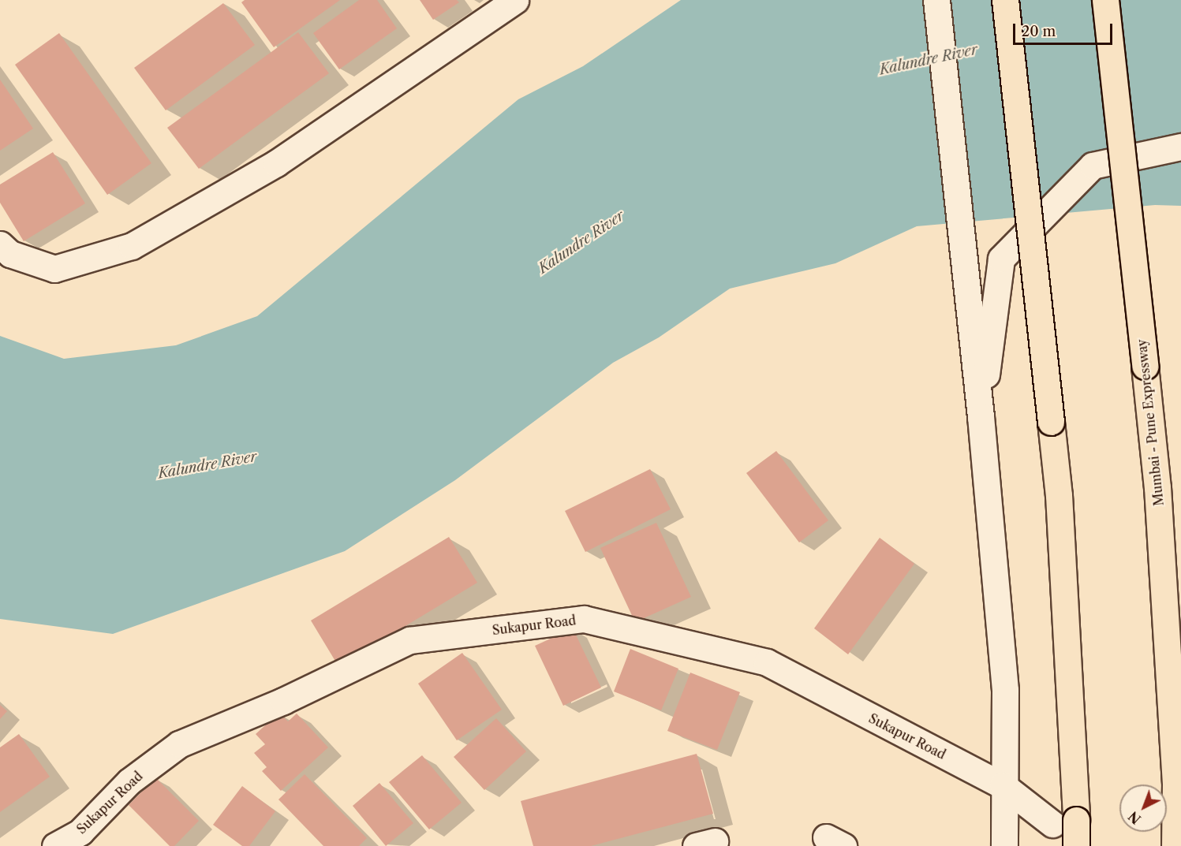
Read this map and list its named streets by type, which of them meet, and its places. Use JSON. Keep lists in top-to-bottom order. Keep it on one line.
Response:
{"streets":{"highway":["Mumbai - Pune Expressway"],"street":["Sukapur Road"]},"water":["Kalundre River"],"scale_bar":"20 m","north":"bottom left"}
